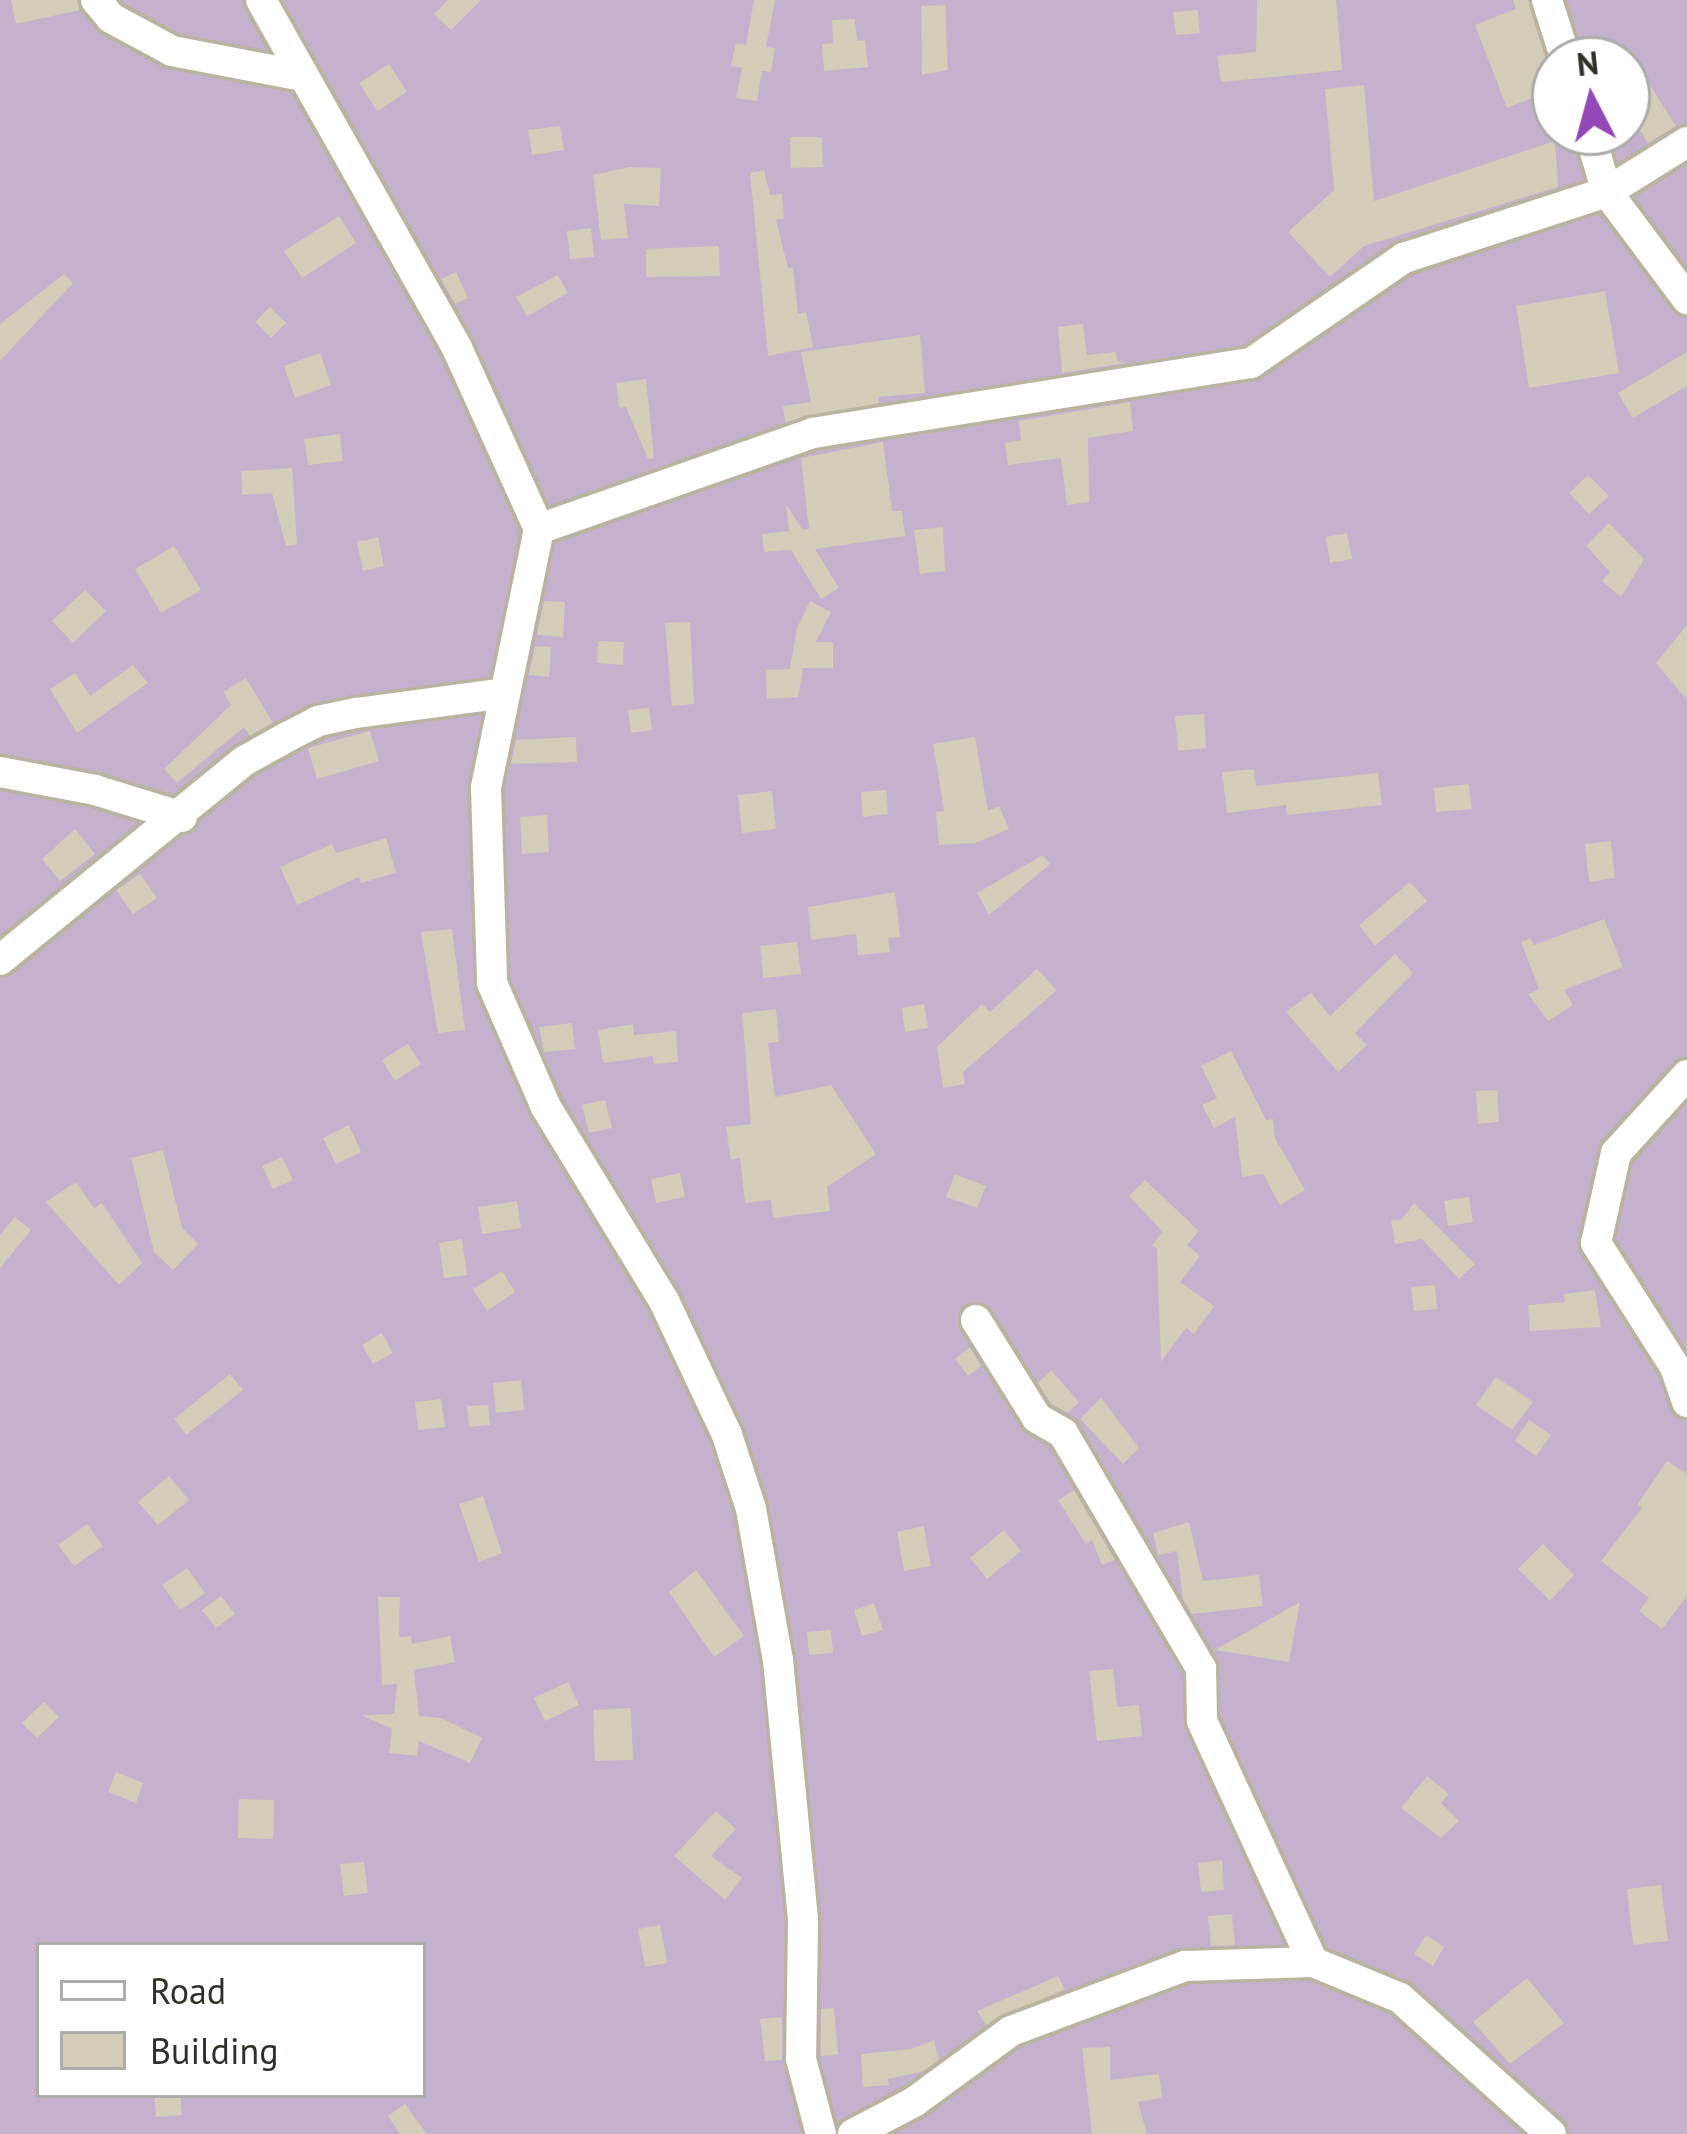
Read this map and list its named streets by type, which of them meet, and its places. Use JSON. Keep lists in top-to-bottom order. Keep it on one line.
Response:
{"legend":["Road","Building"],"north":"top"}
